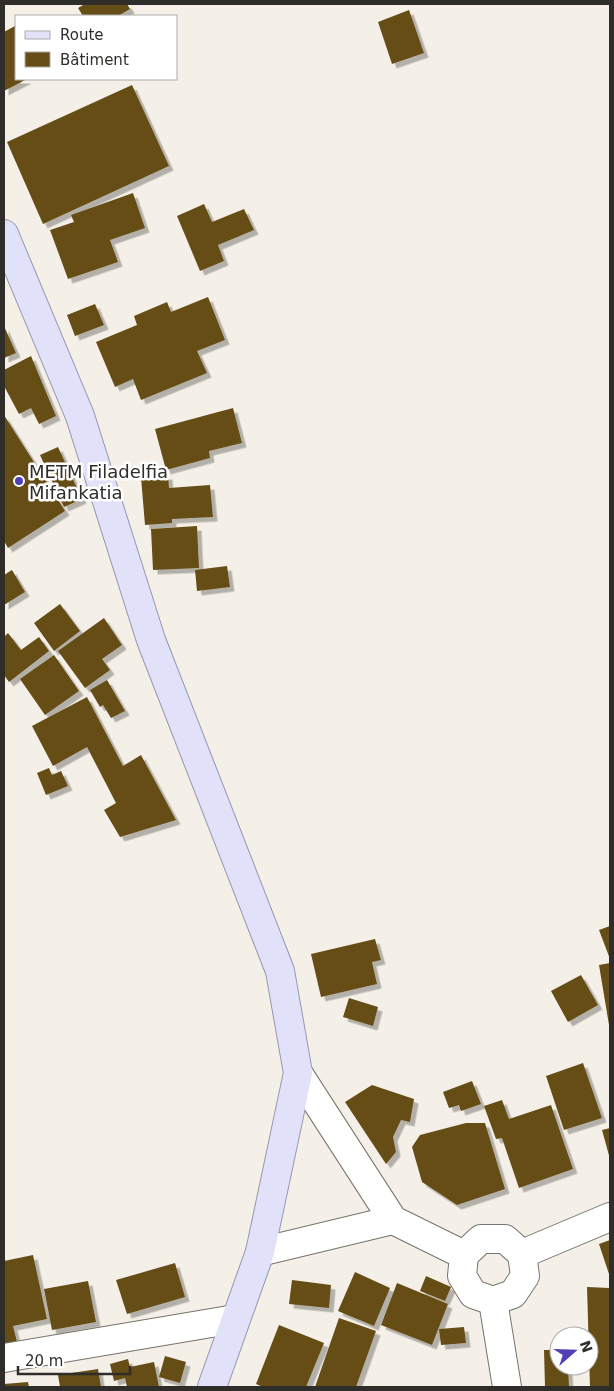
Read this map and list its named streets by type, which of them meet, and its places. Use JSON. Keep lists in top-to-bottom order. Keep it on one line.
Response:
{"places":["METM Filadelfia Mifankatia"],"legend":["Route","Bâtiment"],"scale_bar":"20 m","north":"right"}
